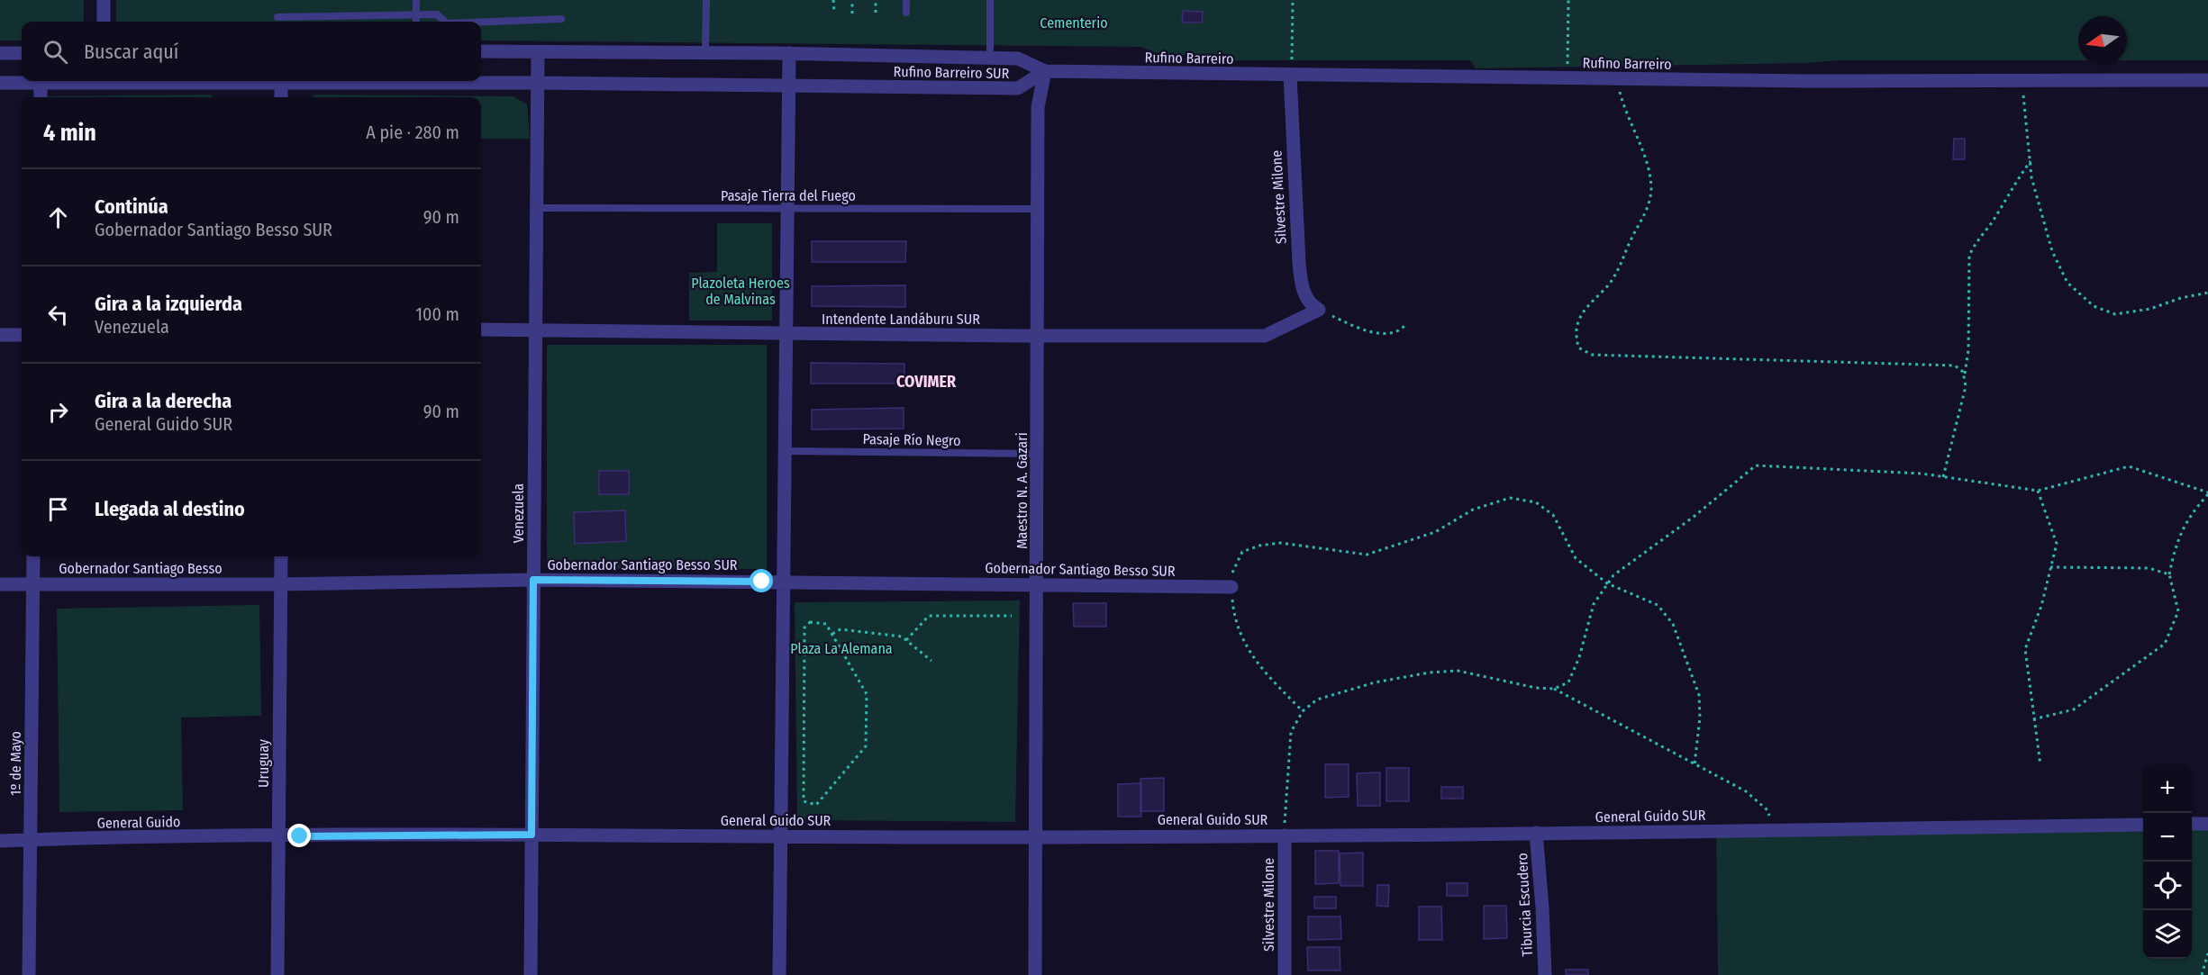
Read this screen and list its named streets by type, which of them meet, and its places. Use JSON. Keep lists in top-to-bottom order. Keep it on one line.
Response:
{"streets":{"street":["Rufino Barreiro","Rufino Barreiro SUR","Silvestre Milone","Intendente Landáburu SUR","Maestro N. A. Gazari","Venezuela","Gobernador Santiago Besso SUR","Gobernador Santiago Besso","1º de Mayo","Uruguay","General Guido SUR","General Guido","Tiburcia Escudero"],"lane":["Pasaje Tierra del Fuego","Pasaje Río Negro"]},"crossings":[["Rufino Barreiro","Rufino Barreiro SUR"],["Rufino Barreiro","Silvestre Milone"],["Rufino Barreiro","Maestro N. A. Gazari"],["Rufino Barreiro SUR","Maestro N. A. Gazari"],["Rufino Barreiro SUR","Venezuela"],["Pasaje Tierra del Fuego","Maestro N. A. Gazari"],["Pasaje Tierra del Fuego","Venezuela"],["Silvestre Milone","Intendente Landáburu SUR"],["Silvestre Milone","General Guido SUR"],["Intendente Landáburu SUR","Maestro N. A. Gazari"],["Intendente Landáburu SUR","Venezuela"],["Pasaje Río Negro","Maestro N. A. Gazari"],["Maestro N. A. Gazari","Gobernador Santiago Besso SUR"],["Maestro N. A. Gazari","General Guido SUR"],["Venezuela","Gobernador Santiago Besso SUR"],["Venezuela","General Guido SUR"],["Gobernador Santiago Besso SUR","Gobernador Santiago Besso"],["Gobernador Santiago Besso SUR","Uruguay"],["Gobernador Santiago Besso","1º de Mayo"],["Gobernador Santiago Besso","Uruguay"],["1º de Mayo","General Guido"],["Uruguay","General Guido SUR"],["Uruguay","General Guido"],["General Guido SUR","General Guido"],["General Guido SUR","Tiburcia Escudero"]],"districts":["COVIMER"],"parks":["Cementerio","Plazoleta Heroes de Malvinas","Plaza La Alemana"],"north":"left","page":{"search":"Buscar aquí","heading":["4 min","A pie · 280 m"],"list":[["Continúa","Gobernador Santiago Besso SUR","90 m"],["Gira a la izquierda","Venezuela","100 m"],["Gira a la derecha","General Guido SUR","90 m"],"Llegada al destino"],"map_buttons":["+","−"]}}
